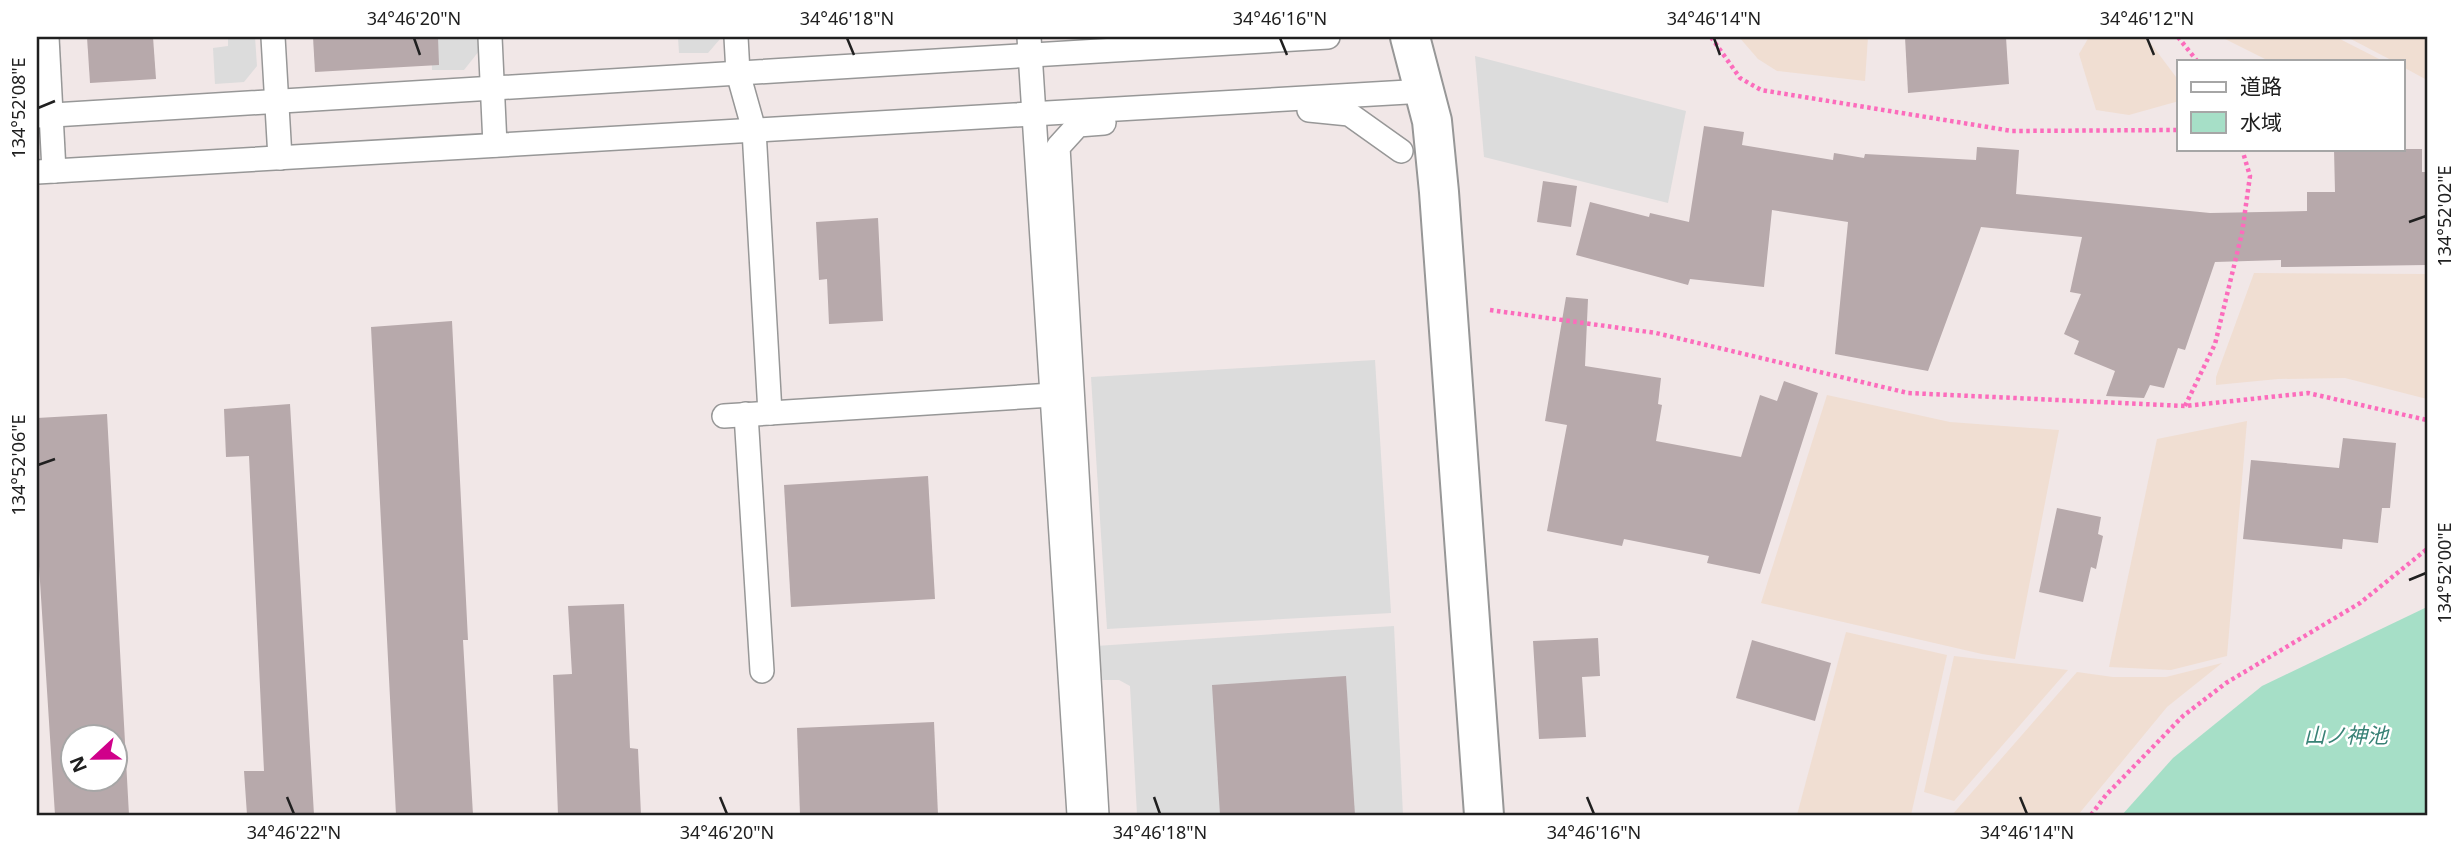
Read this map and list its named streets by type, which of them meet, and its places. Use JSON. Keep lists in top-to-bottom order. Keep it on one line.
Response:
{"water":["山ノ神池"],"legend":["道路","水域"],"north":"left","coordinates":["34°46'20\"N","34°46'18\"N","34°46'16\"N","34°46'14\"N","34°46'12\"N","134°52'08\"E","134°52'02\"E","134°52'06\"E","134°52'00\"E","34°46'22\"N"]}
